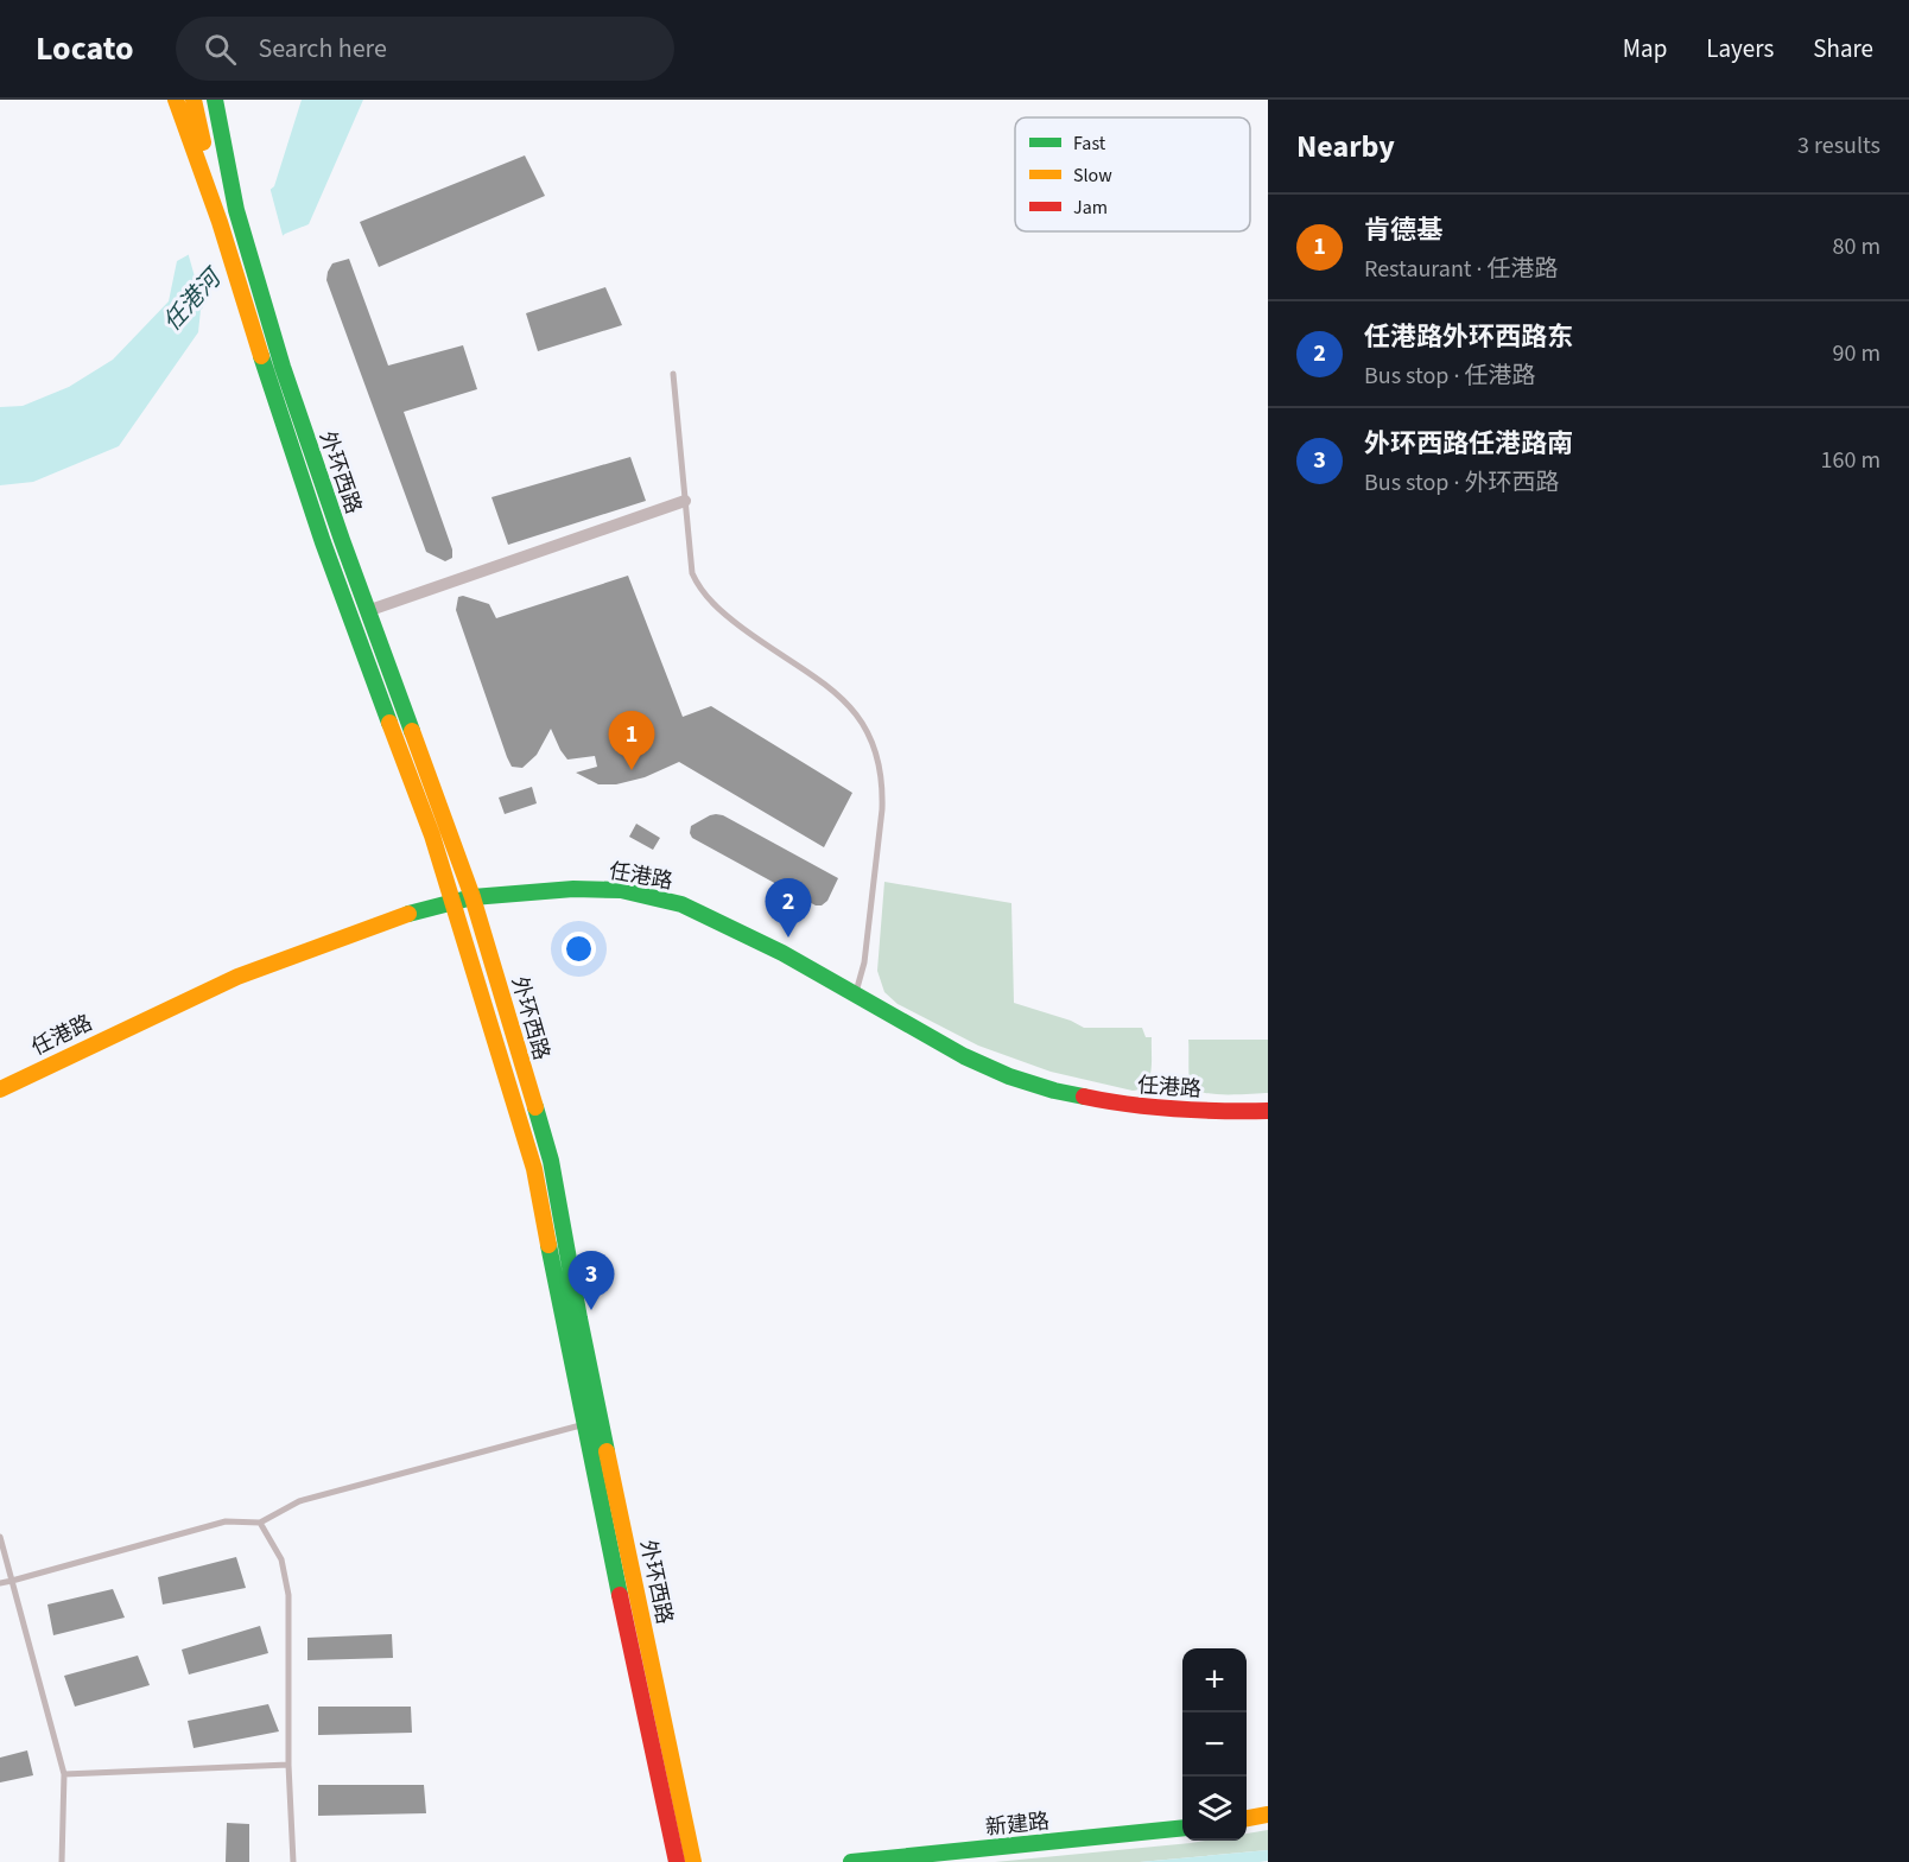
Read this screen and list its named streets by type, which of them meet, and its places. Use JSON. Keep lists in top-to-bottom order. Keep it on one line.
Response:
{"streets":{"main road":["外环西路","任港路","新建路"]},"crossings":[["外环西路","任港路"]],"water":["任港河"],"legend":["Fast","Slow","Jam"],"page":{"header":"Locato","search":"Search here","nav":["Map","Layers","Share"],"heading":["Nearby","3 results"],"list":[{"mark":"1","name":"肯德基","note":"Restaurant · 任港路","value":"80 m"},{"mark":"2","name":"任港路外环西路东","note":"Bus stop · 任港路","value":"90 m"},{"mark":"3","name":"外环西路任港路南","note":"Bus stop · 外环西路","value":"160 m"}],"pins":["1","2","3"],"map_buttons":["+","−"]}}
